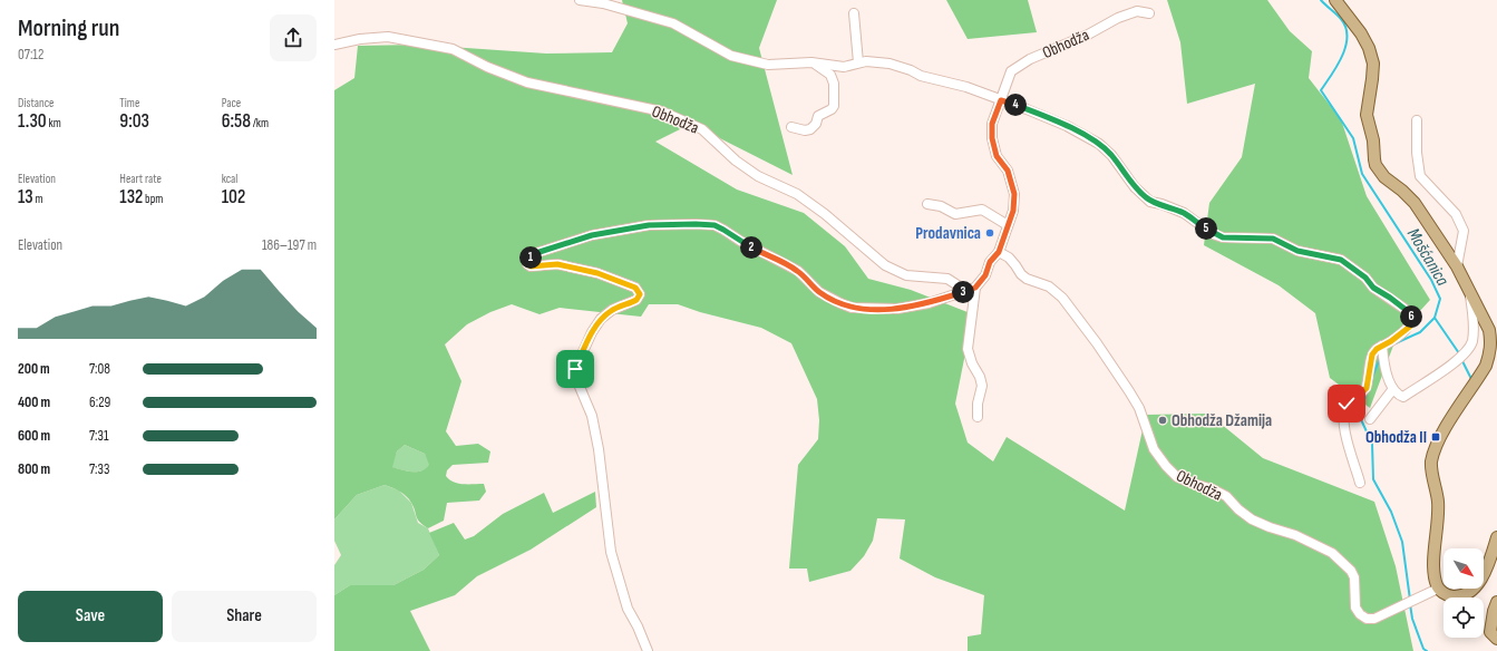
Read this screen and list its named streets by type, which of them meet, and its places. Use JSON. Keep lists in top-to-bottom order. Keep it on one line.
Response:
{"streets":{"street":["Obhodža"]},"water":["Mošćanica"],"places":{"other":["Prodavnica","Obhodža Džamija"],"transit":["Obhodža II"]},"north":"bottom right","page":{"heading":["Morning run","07:12"],"stats":[["Distance","1.30 km"],["Time","9:03"],["Pace","6:58 /km"],["Elevation","13 m"],["Heart rate","132 bpm"],["kcal","102"]],"pins":["4","5","2","1","3","6"],"chart":["Elevation","186–197 m"],"list":[{"name":"200 m","note":"7:08"},{"name":"400 m","note":"6:29"},{"name":"600 m","note":"7:31"},{"name":"800 m","note":"7:33"}],"buttons":["Save","Share"]}}
